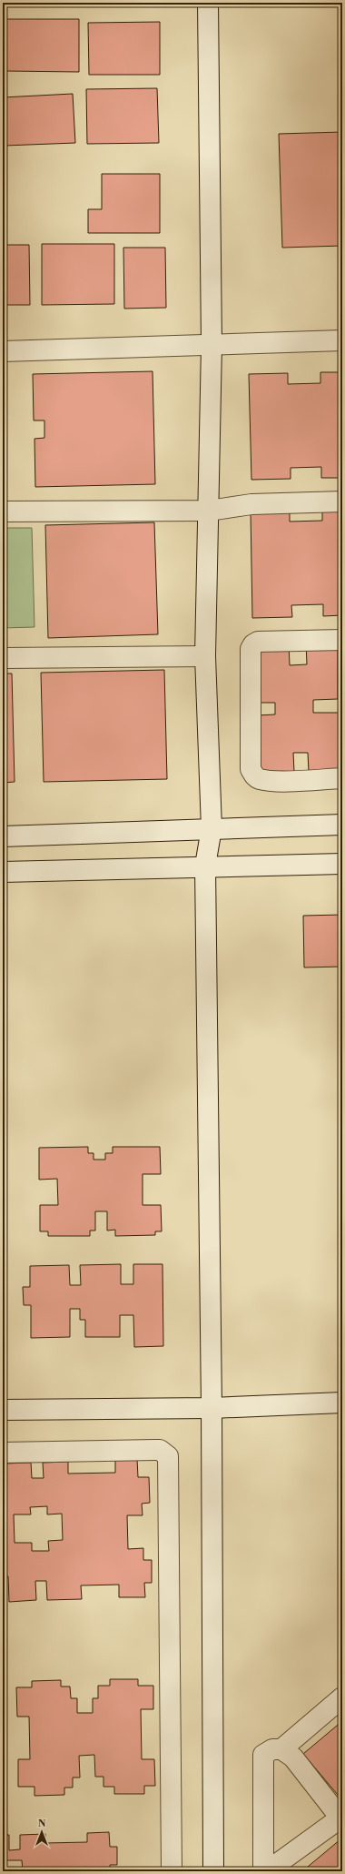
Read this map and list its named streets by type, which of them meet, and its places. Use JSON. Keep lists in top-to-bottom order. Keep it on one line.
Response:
{"north":"top"}
